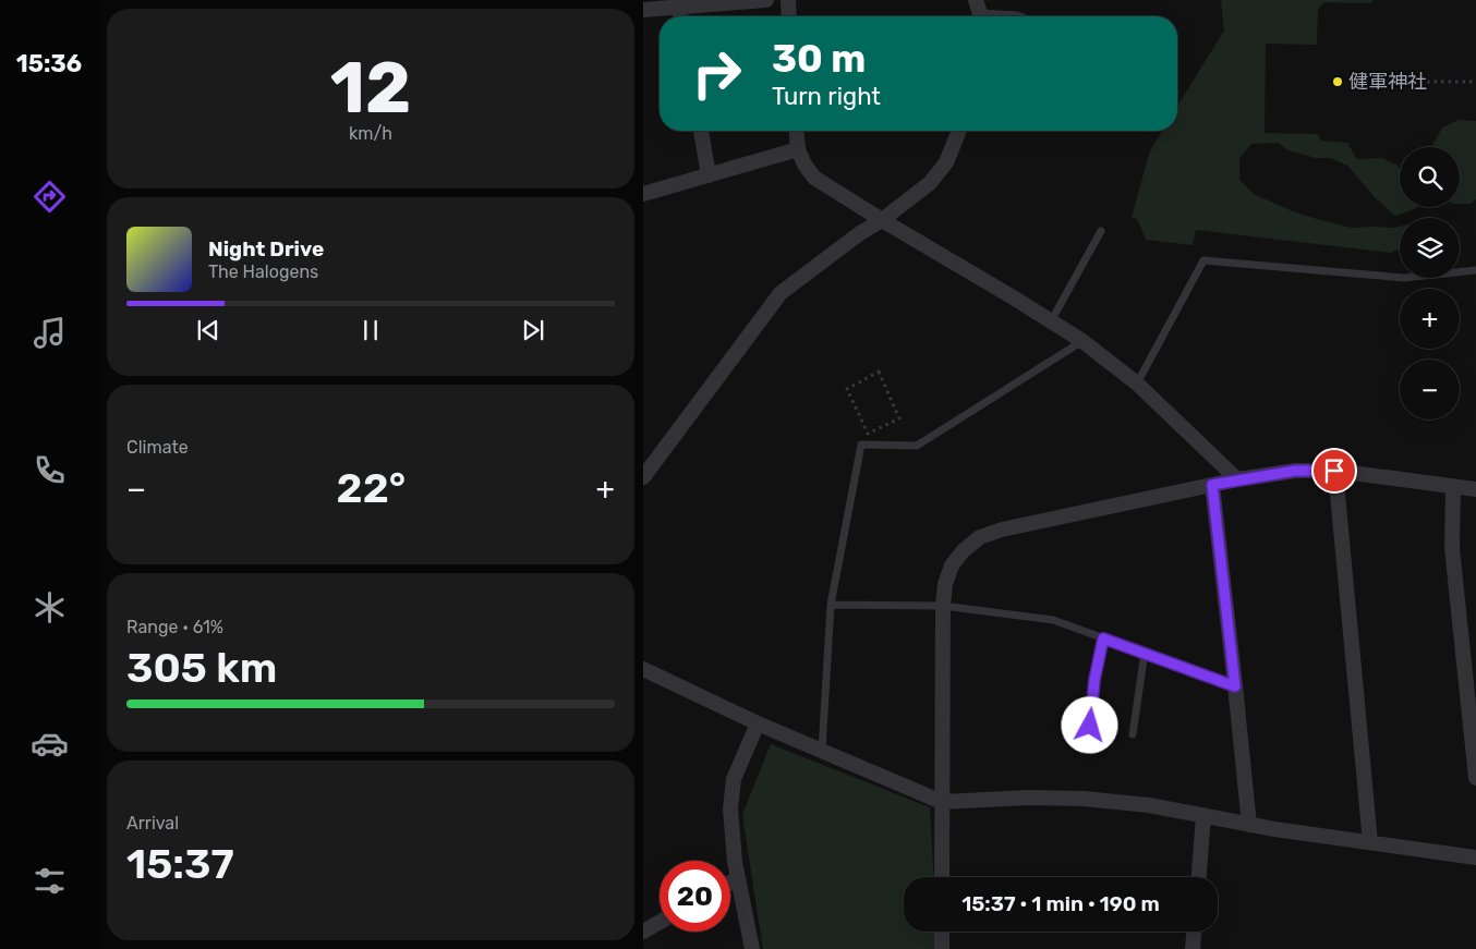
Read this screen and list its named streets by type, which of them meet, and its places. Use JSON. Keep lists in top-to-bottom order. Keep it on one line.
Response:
{"places":["健軍神社"],"page":{"tabs":"15:36","tile":[["12","km/h"],"Climate",["Range · 61%","305 km"],["Arrival","15:37"]],"turn":["30 m","Turn right"],"map_buttons":["+","−"],"song":["Night Drive","The Halogens"],"heat":["−","22°","+"],"limit":"20","trip":"15:37 · 1 min · 190 m"}}
